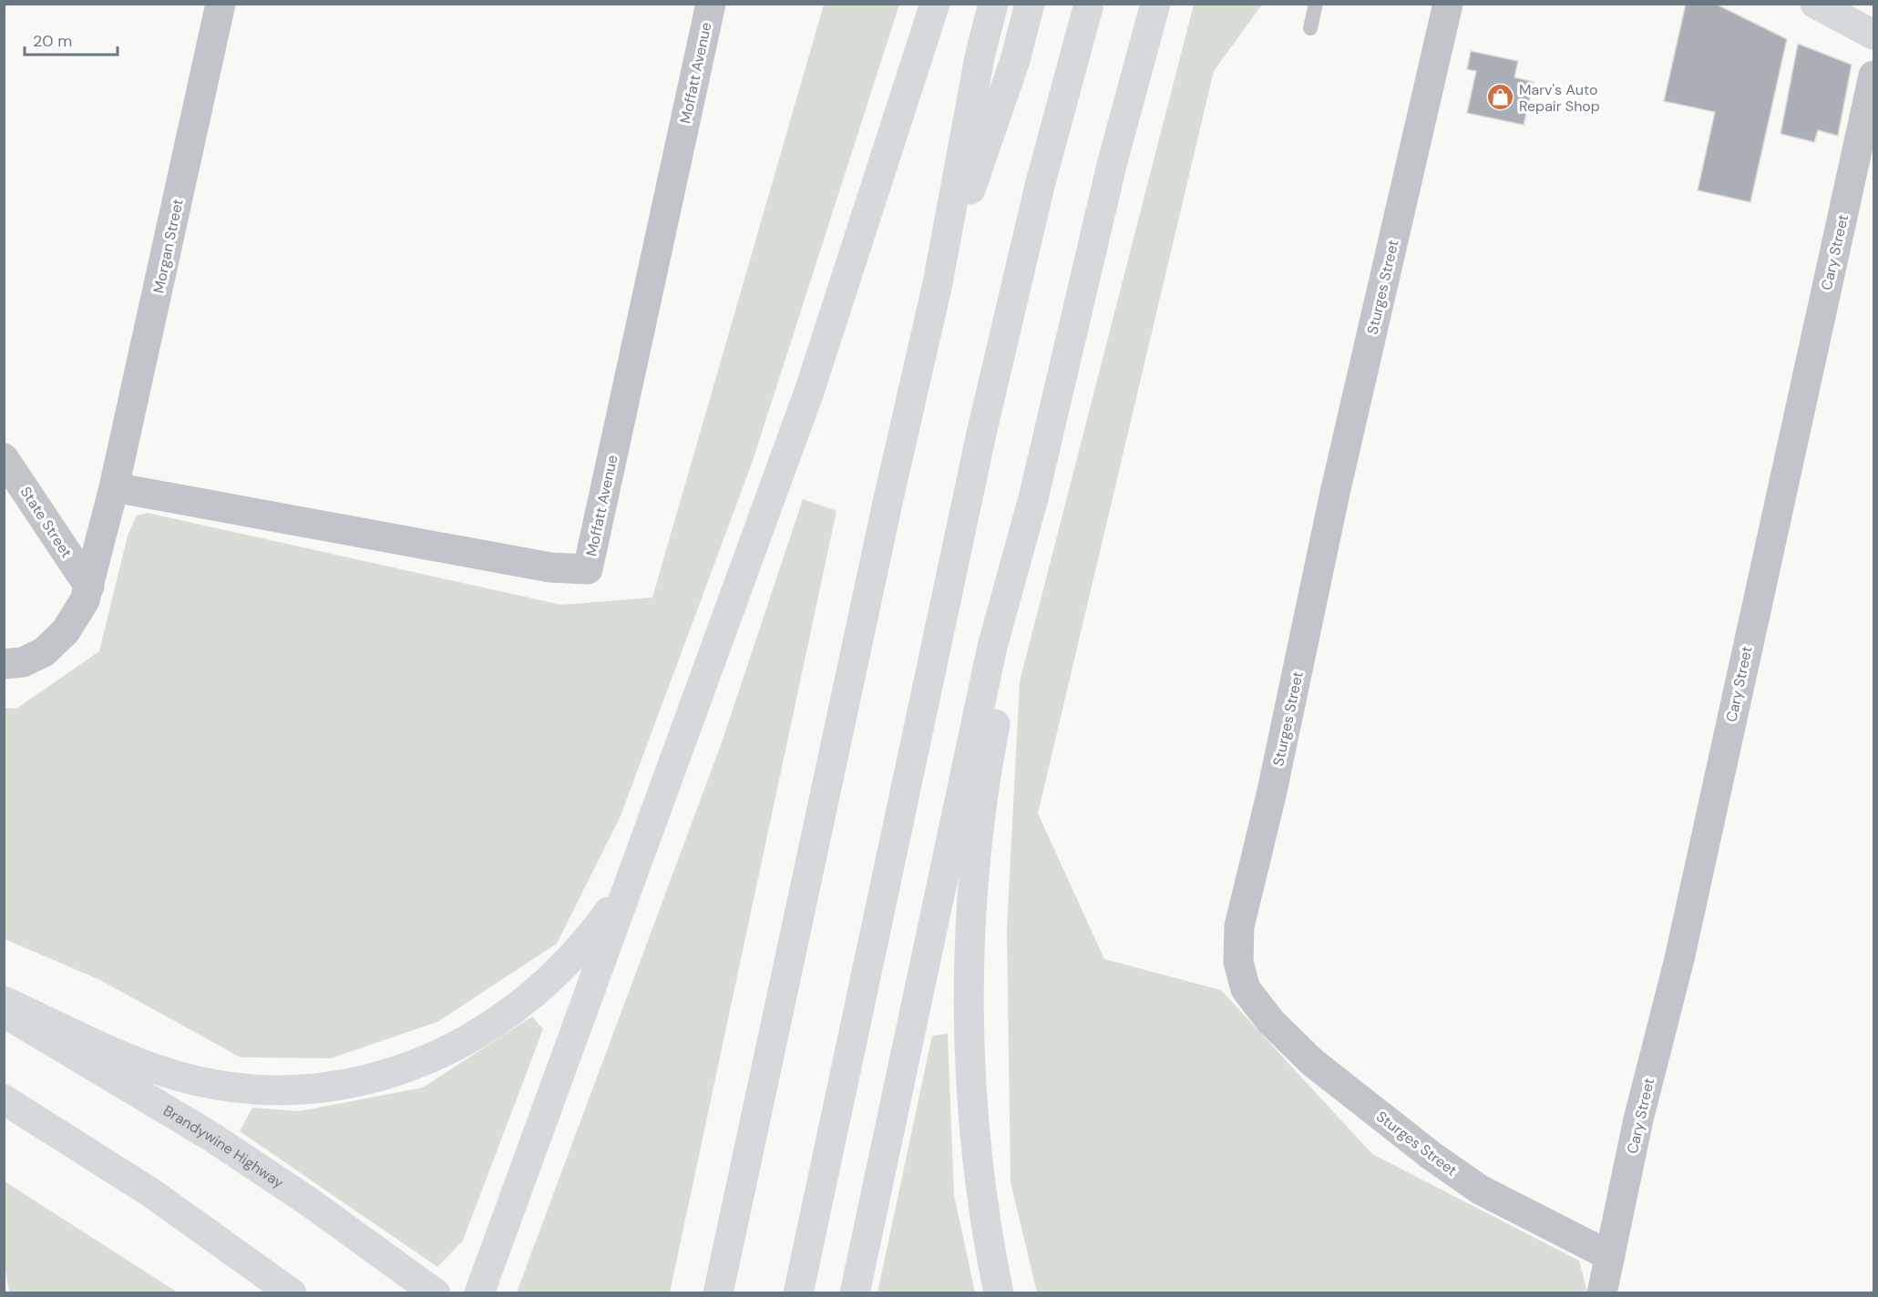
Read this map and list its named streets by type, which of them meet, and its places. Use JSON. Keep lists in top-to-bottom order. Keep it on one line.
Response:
{"streets":{"main road":["Brandywine Highway"],"street":["Moffatt Avenue","Morgan Street","Cary Street","Sturges Street","State Street"]},"crossings":[["Moffatt Avenue","Morgan Street"],["Morgan Street","State Street"],["Cary Street","Sturges Street"]],"places":{"shop":["Marv's Auto Repair Shop"]},"scale_bar":"20 m"}
